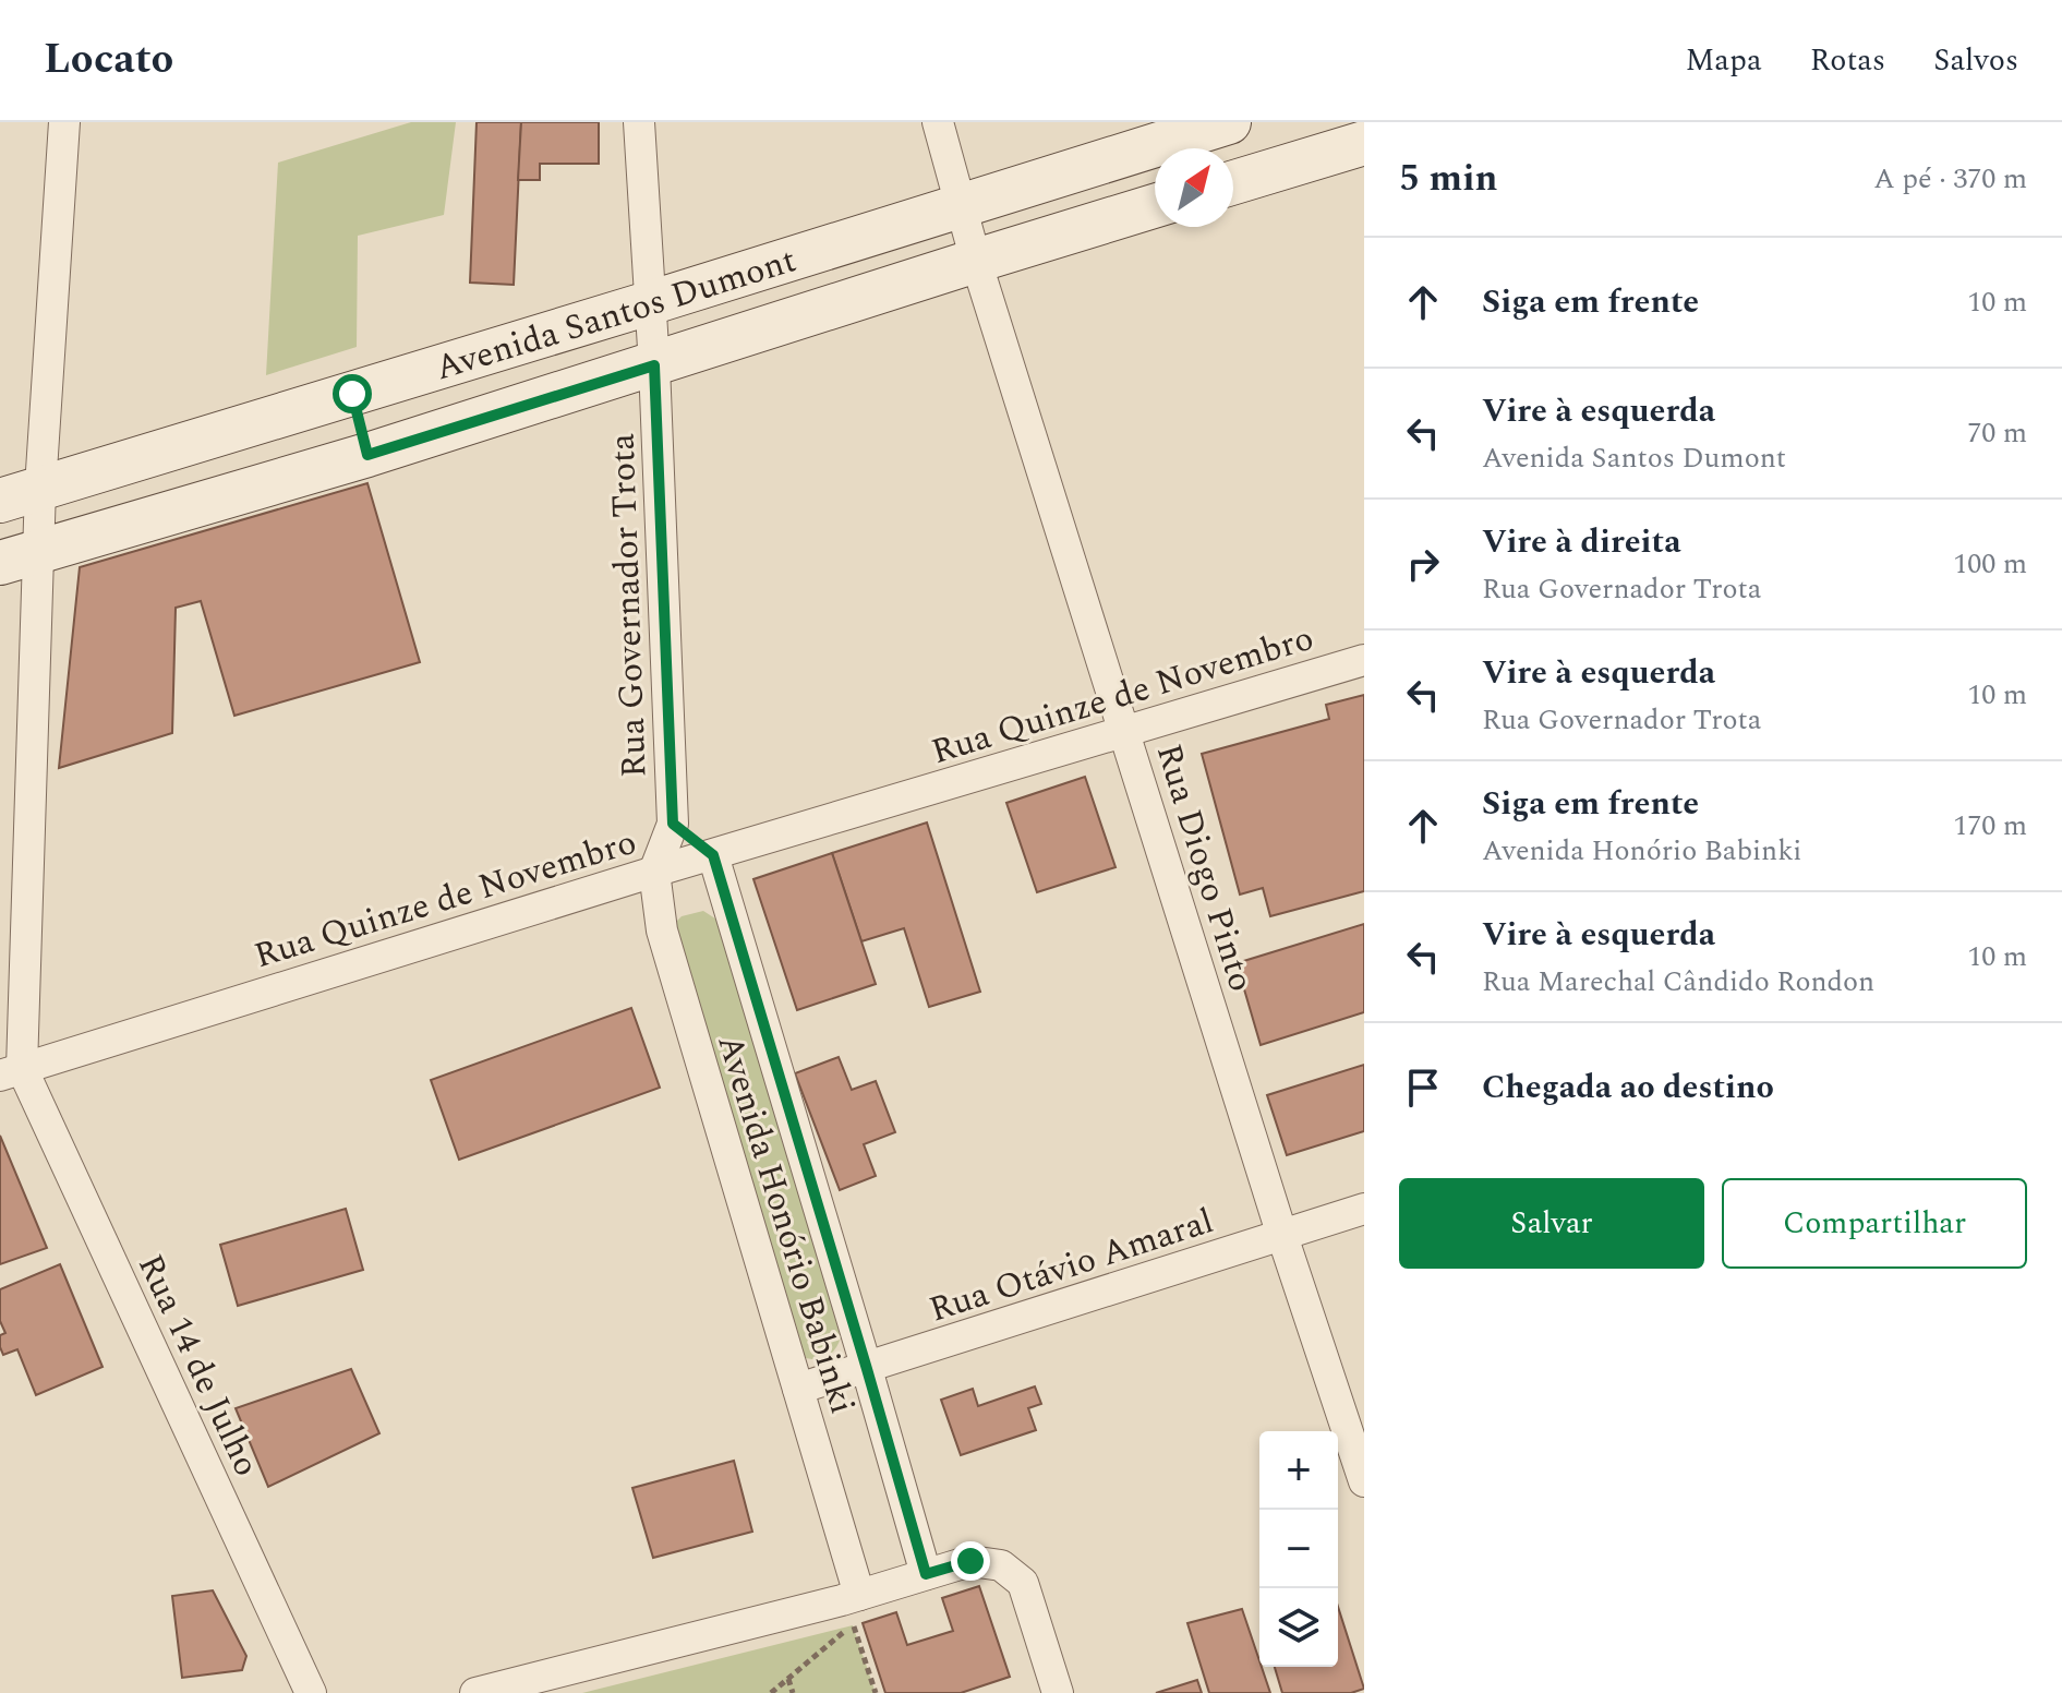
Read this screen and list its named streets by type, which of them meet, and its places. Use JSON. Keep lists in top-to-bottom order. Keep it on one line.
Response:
{"streets":{"main road":["Avenida Santos Dumont"],"street":["Rua Governador Trota","Rua Quinze de Novembro","Rua Diogo Pinto","Avenida Honório Babinki","Rua Otávio Amaral","Rua 14 de Julho"]},"crossings":[["Avenida Santos Dumont","Rua Governador Trota"],["Avenida Santos Dumont","Rua Diogo Pinto"],["Rua Governador Trota","Rua Quinze de Novembro"],["Rua Governador Trota","Avenida Honório Babinki"],["Rua Quinze de Novembro","Rua Diogo Pinto"],["Rua Quinze de Novembro","Avenida Honório Babinki"],["Rua Quinze de Novembro","Rua 14 de Julho"],["Rua Diogo Pinto","Rua Otávio Amaral"],["Avenida Honório Babinki","Rua Otávio Amaral"]],"north":"top right","page":{"header":"Locato","nav":["Mapa","Rotas","Salvos"],"heading":["5 min","A pé · 370 m"],"list":[["Siga em frente","10 m"],["Vire à esquerda","Avenida Santos Dumont","70 m"],["Vire à direita","Rua Governador Trota","100 m"],["Vire à esquerda","Rua Governador Trota","10 m"],["Siga em frente","Avenida Honório Babinki","170 m"],["Vire à esquerda","Rua Marechal Cândido Rondon","10 m"],"Chegada ao destino"],"buttons":["Salvar","Compartilhar"],"map_buttons":["+","−"]}}
